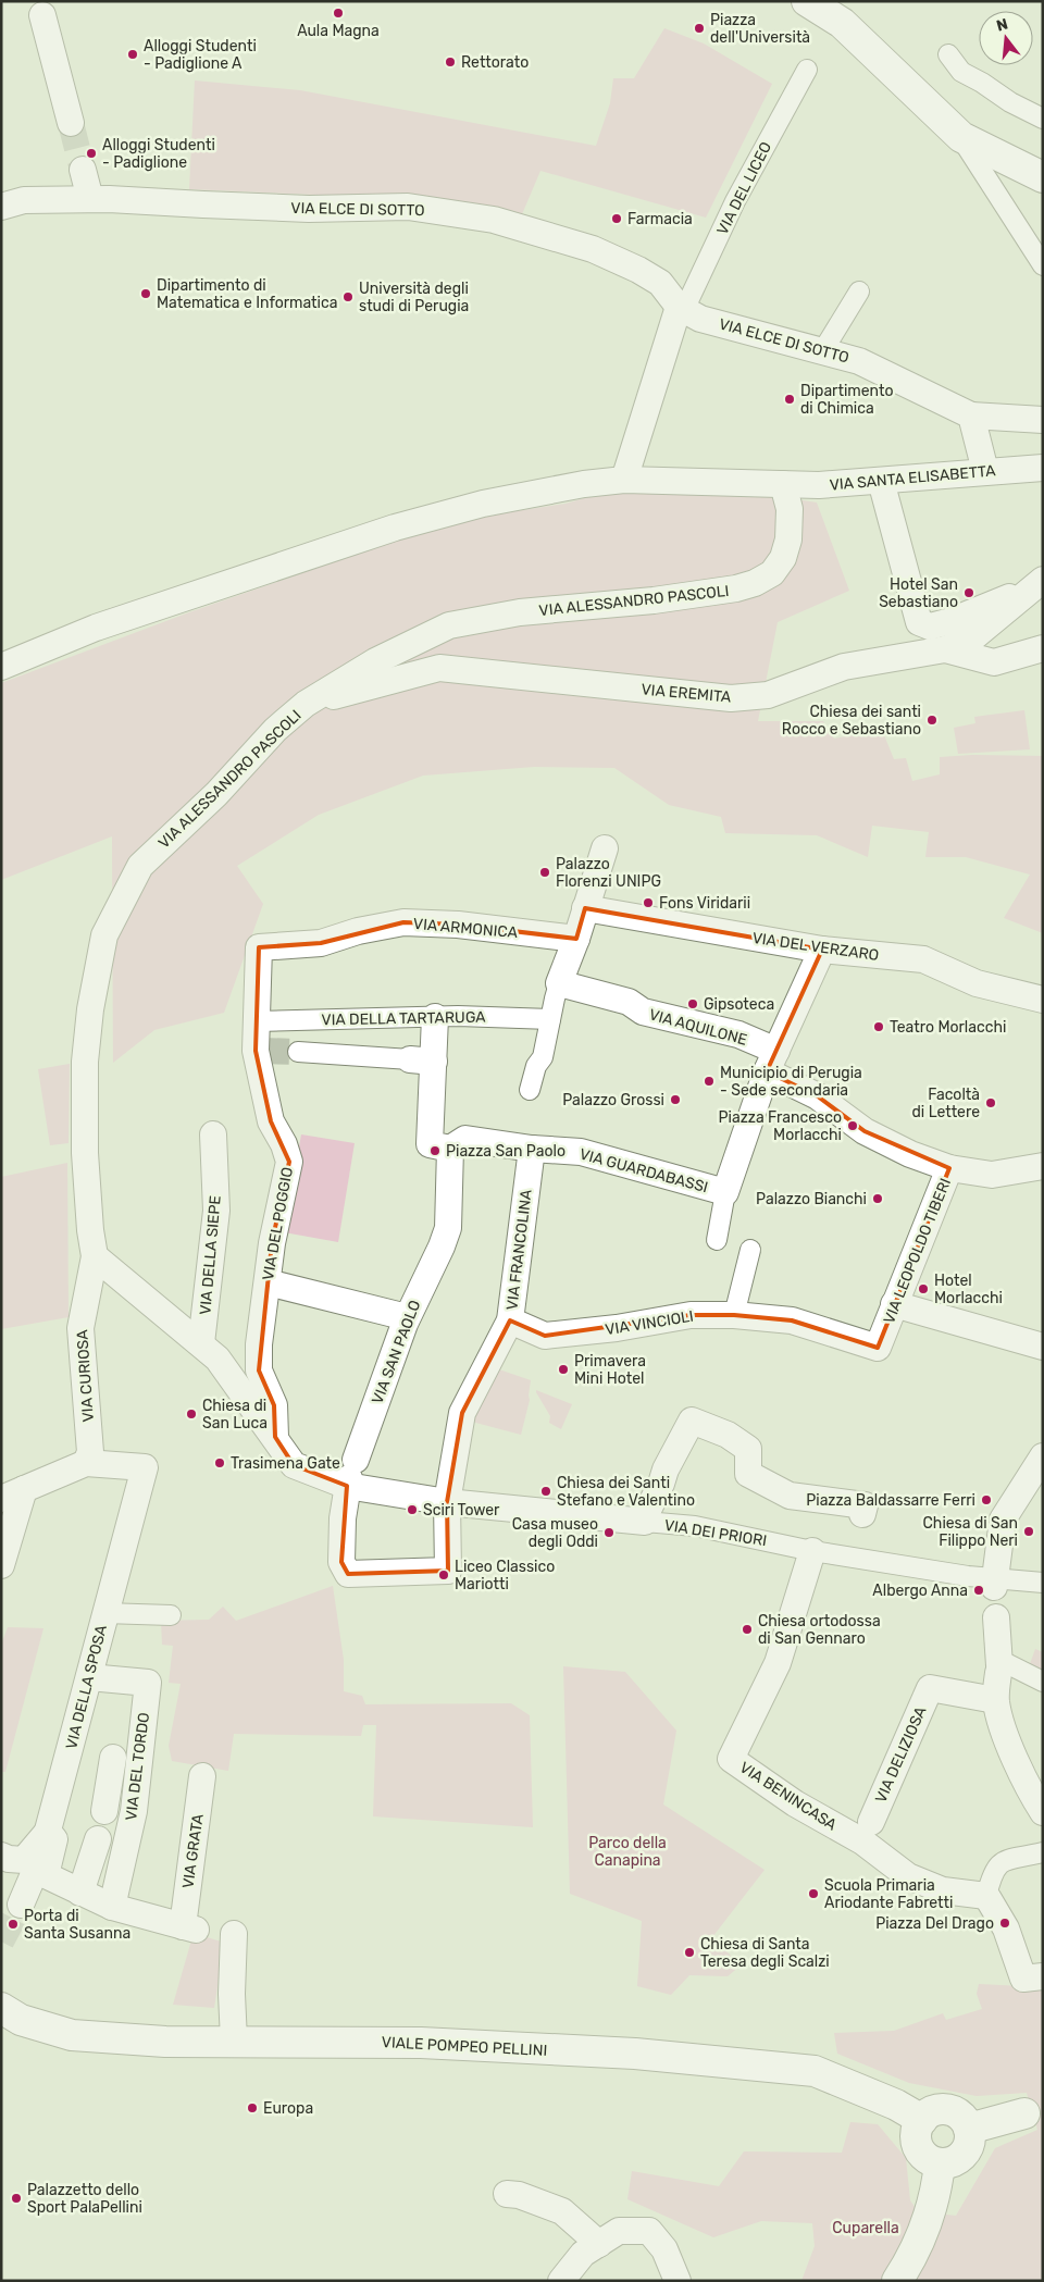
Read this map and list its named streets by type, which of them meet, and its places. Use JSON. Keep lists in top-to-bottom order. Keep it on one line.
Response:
{"streets":{"street":["VIA DEL LICEO","VIA ELCE DI SOTTO","VIA SANTA ELISABETTA","VIA ALESSANDRO PASCOLI","VIA EREMITA","VIA ARMONICA","VIA DEL VERZARO","VIA DELLA TARTARUGA","VIA AQUILONE","VIA GUARDABASSI","VIA DEL POGGIO","VIA FRANCOLINA","VIA LEOPOLDO TIBERI","VIA DELLA SIEPE","VIA VINCIOLI","VIA SAN PAOLO","VIA CURIOSA","VIA DEI PRIORI","VIA DELLA SPOSA","VIA DELIZIOSA","VIA DEL TORDO","VIA BENINCASA","VIA GRATA","VIALE POMPEO PELLINI"]},"crossings":[["VIA DEL LICEO","VIA ELCE DI SOTTO"],["VIA SANTA ELISABETTA","VIA ALESSANDRO PASCOLI"],["VIA ALESSANDRO PASCOLI","VIA EREMITA"],["VIA ALESSANDRO PASCOLI","VIA CURIOSA"],["VIA ARMONICA","VIA DEL POGGIO"],["VIA DELLA TARTARUGA","VIA DEL POGGIO"],["VIA GUARDABASSI","VIA FRANCOLINA"],["VIA GUARDABASSI","VIA SAN PAOLO"],["VIA DEL POGGIO","VIA DEI PRIORI"],["VIA FRANCOLINA","VIA VINCIOLI"],["VIA FRANCOLINA","VIA SAN PAOLO"],["VIA FRANCOLINA","VIA DEI PRIORI"],["VIA LEOPOLDO TIBERI","VIA VINCIOLI"],["VIA SAN PAOLO","VIA DEI PRIORI"],["VIA CURIOSA","VIA DELLA SPOSA"],["VIA DEI PRIORI","VIA BENINCASA"],["VIA DELLA SPOSA","VIA DEL TORDO"],["VIA DELIZIOSA","VIA BENINCASA"],["VIA DEL TORDO","VIA GRATA"]],"parks":["Parco della Canapina","Cuparella"],"places":["Aula Magna","Piazza dell'Università","Alloggi Studenti - Padiglione A","Rettorato","Alloggi Studenti - Padiglione","Farmacia","Dipartimento di Matematica e Informatica","Università degli studi di Perugia","Dipartimento di Chimica","Hotel San Sebastiano","Chiesa dei santi Rocco e Sebastiano","Palazzo Florenzi UNIPG","Fons Viridarii","Gipsoteca","Teatro Morlacchi","Municipio di Perugia - Sede secondaria","Palazzo Grossi","Facoltà di Lettere","Piazza Francesco Morlacchi","Piazza San Paolo","Palazzo Bianchi","Hotel Morlacchi","Primavera Mini Hotel","Chiesa di San Luca","Trasimena Gate","Chiesa dei Santi Stefano e Valentino","Piazza Baldassarre Ferri","Sciri Tower","Chiesa di San Filippo Neri","Casa museo degli Oddi","Liceo Classico Mariotti","Albergo Anna","Chiesa ortodossa di San Gennaro","Scuola Primaria Ariodante Fabretti","Piazza Del Drago","Porta di Santa Susanna","Chiesa di Santa Teresa degli Scalzi","Europa","Palazzetto dello Sport PalaPellini"],"north":"top"}
